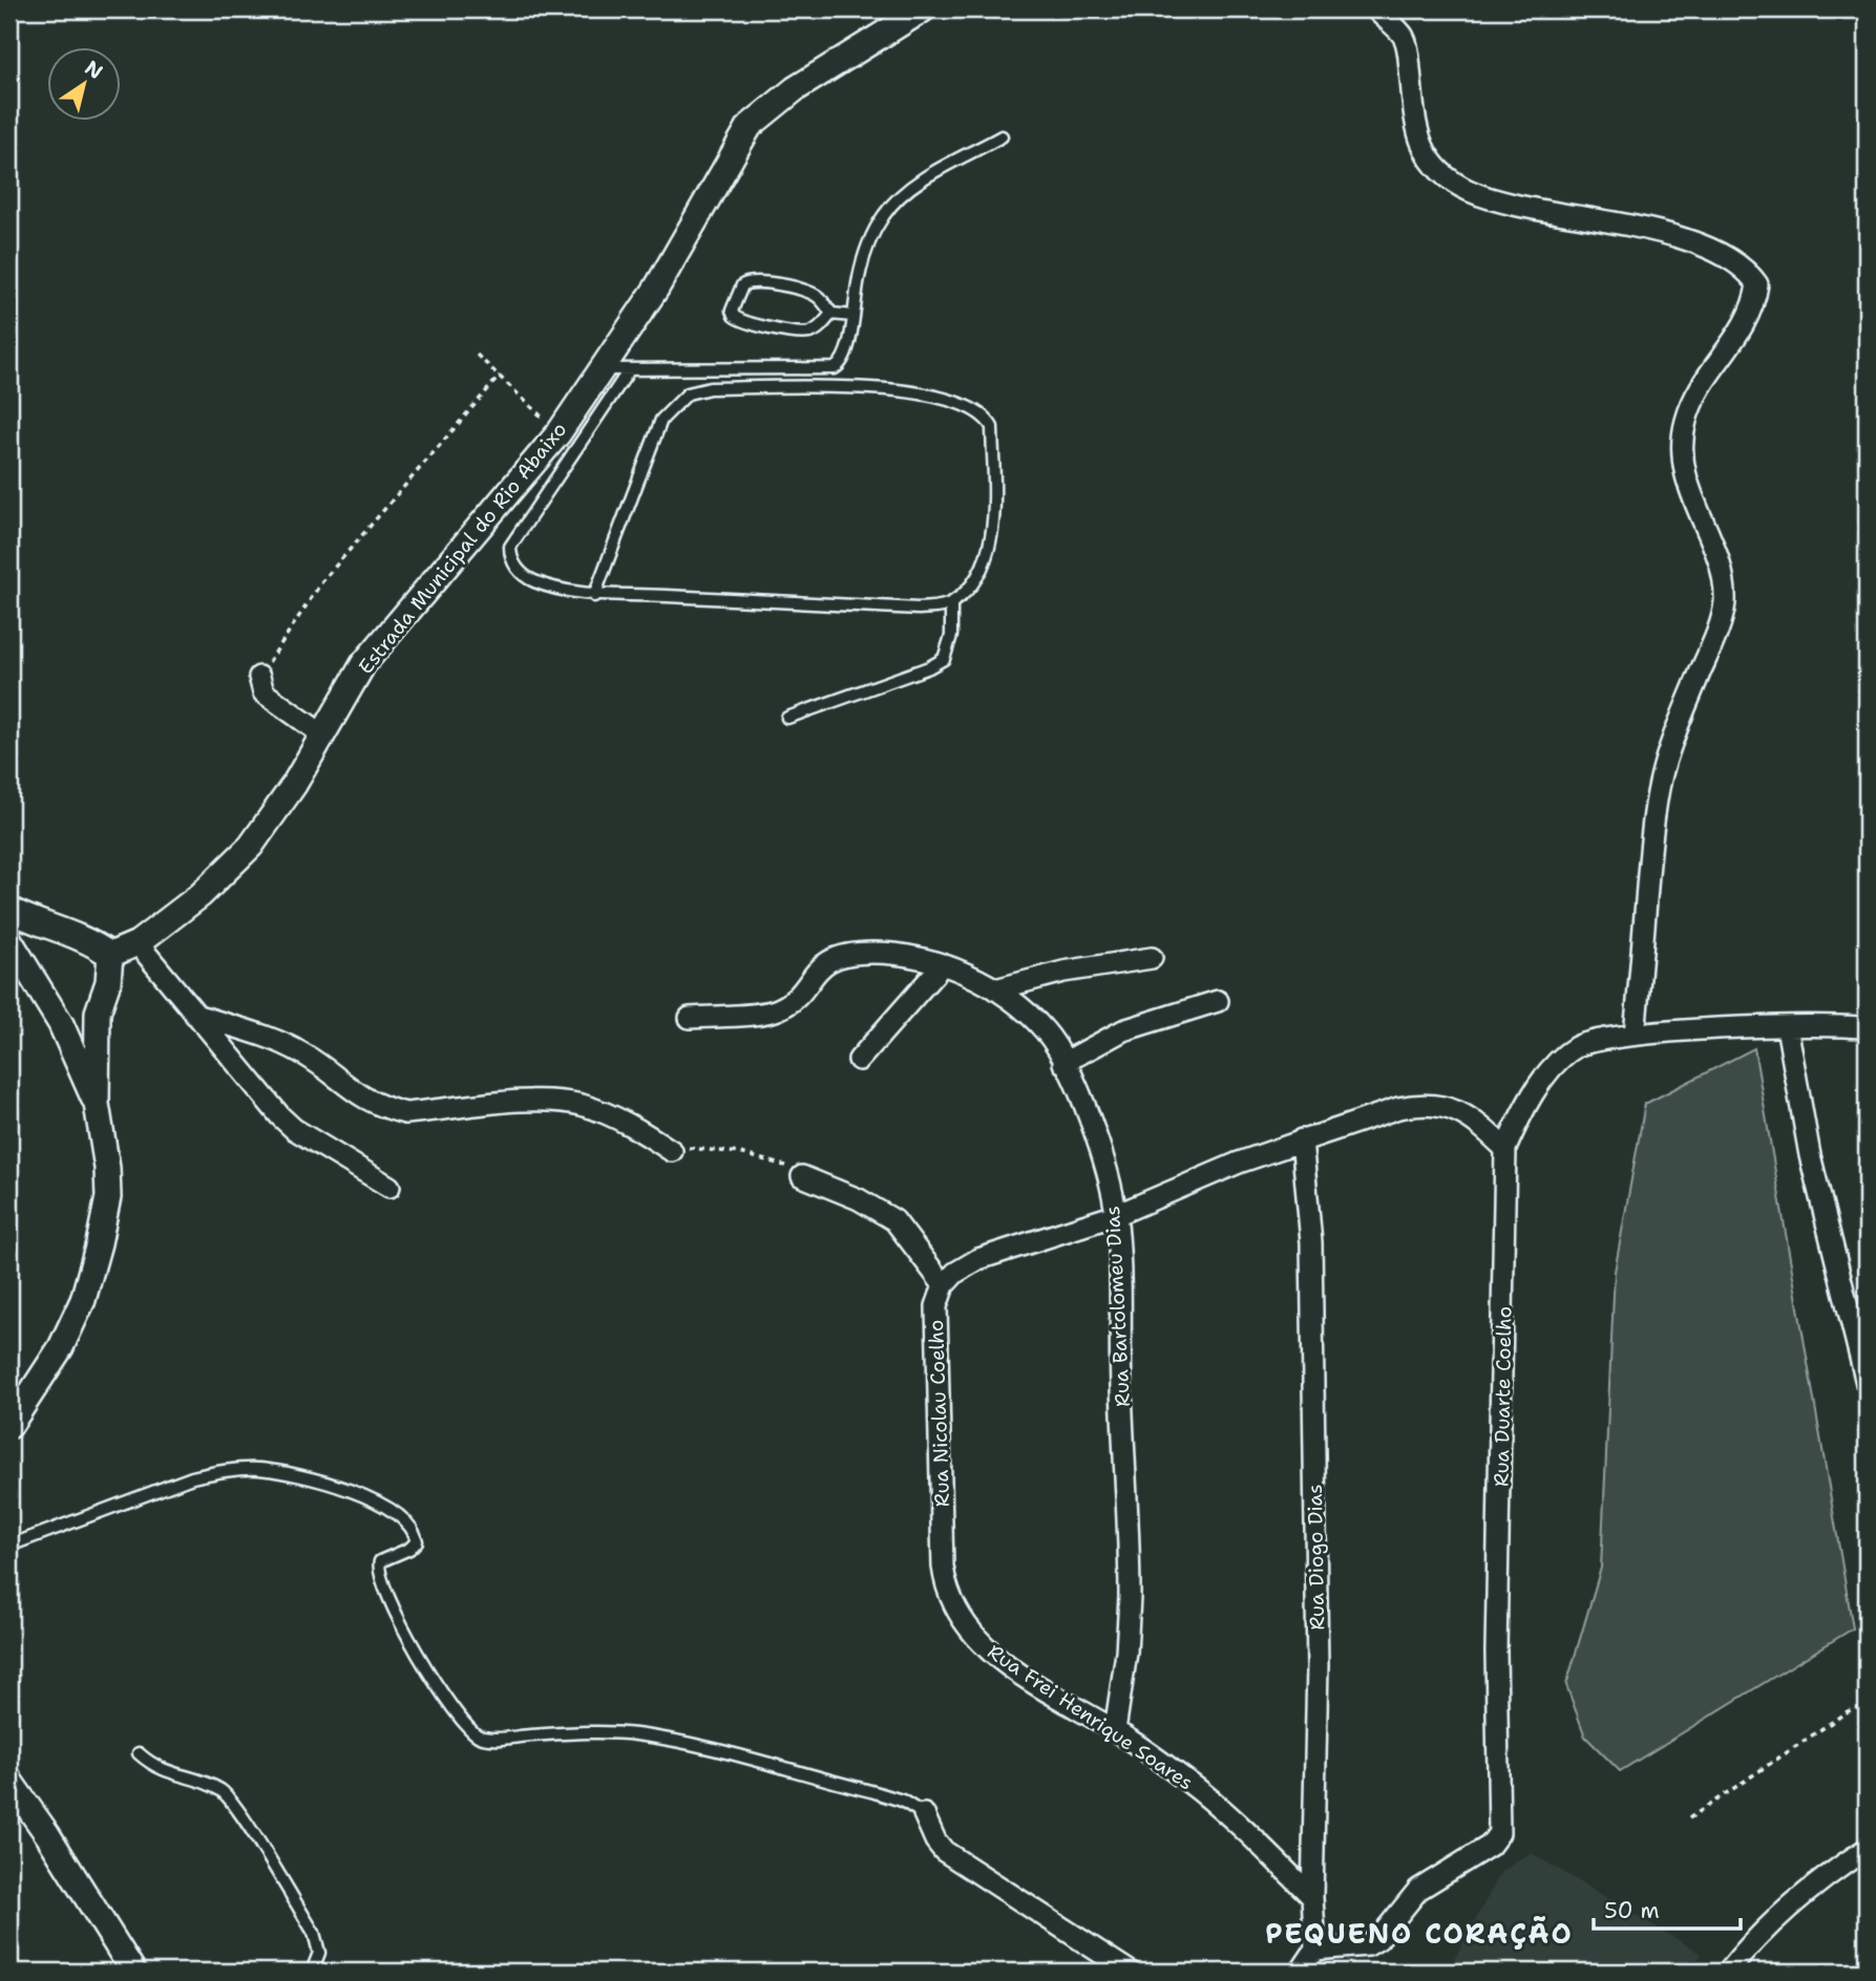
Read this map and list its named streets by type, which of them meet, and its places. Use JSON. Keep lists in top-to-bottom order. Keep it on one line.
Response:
{"streets":{"street":["Estrada Municipal do Rio Abaixo","Rua Bartolomeu Dias","Rua Duarte Coelho","Rua Nicolau Coelho","Rua Diogo Dias","Rua Frei Henrique Soares"]},"crossings":[["Rua Bartolomeu Dias","Rua Frei Henrique Soares"],["Rua Duarte Coelho","Rua Diogo Dias"],["Rua Nicolau Coelho","Rua Frei Henrique Soares"],["Rua Diogo Dias","Rua Frei Henrique Soares"]],"districts":["PEQUENO CORAÇÃO"],"scale_bar":"50 m","north":"top right"}
